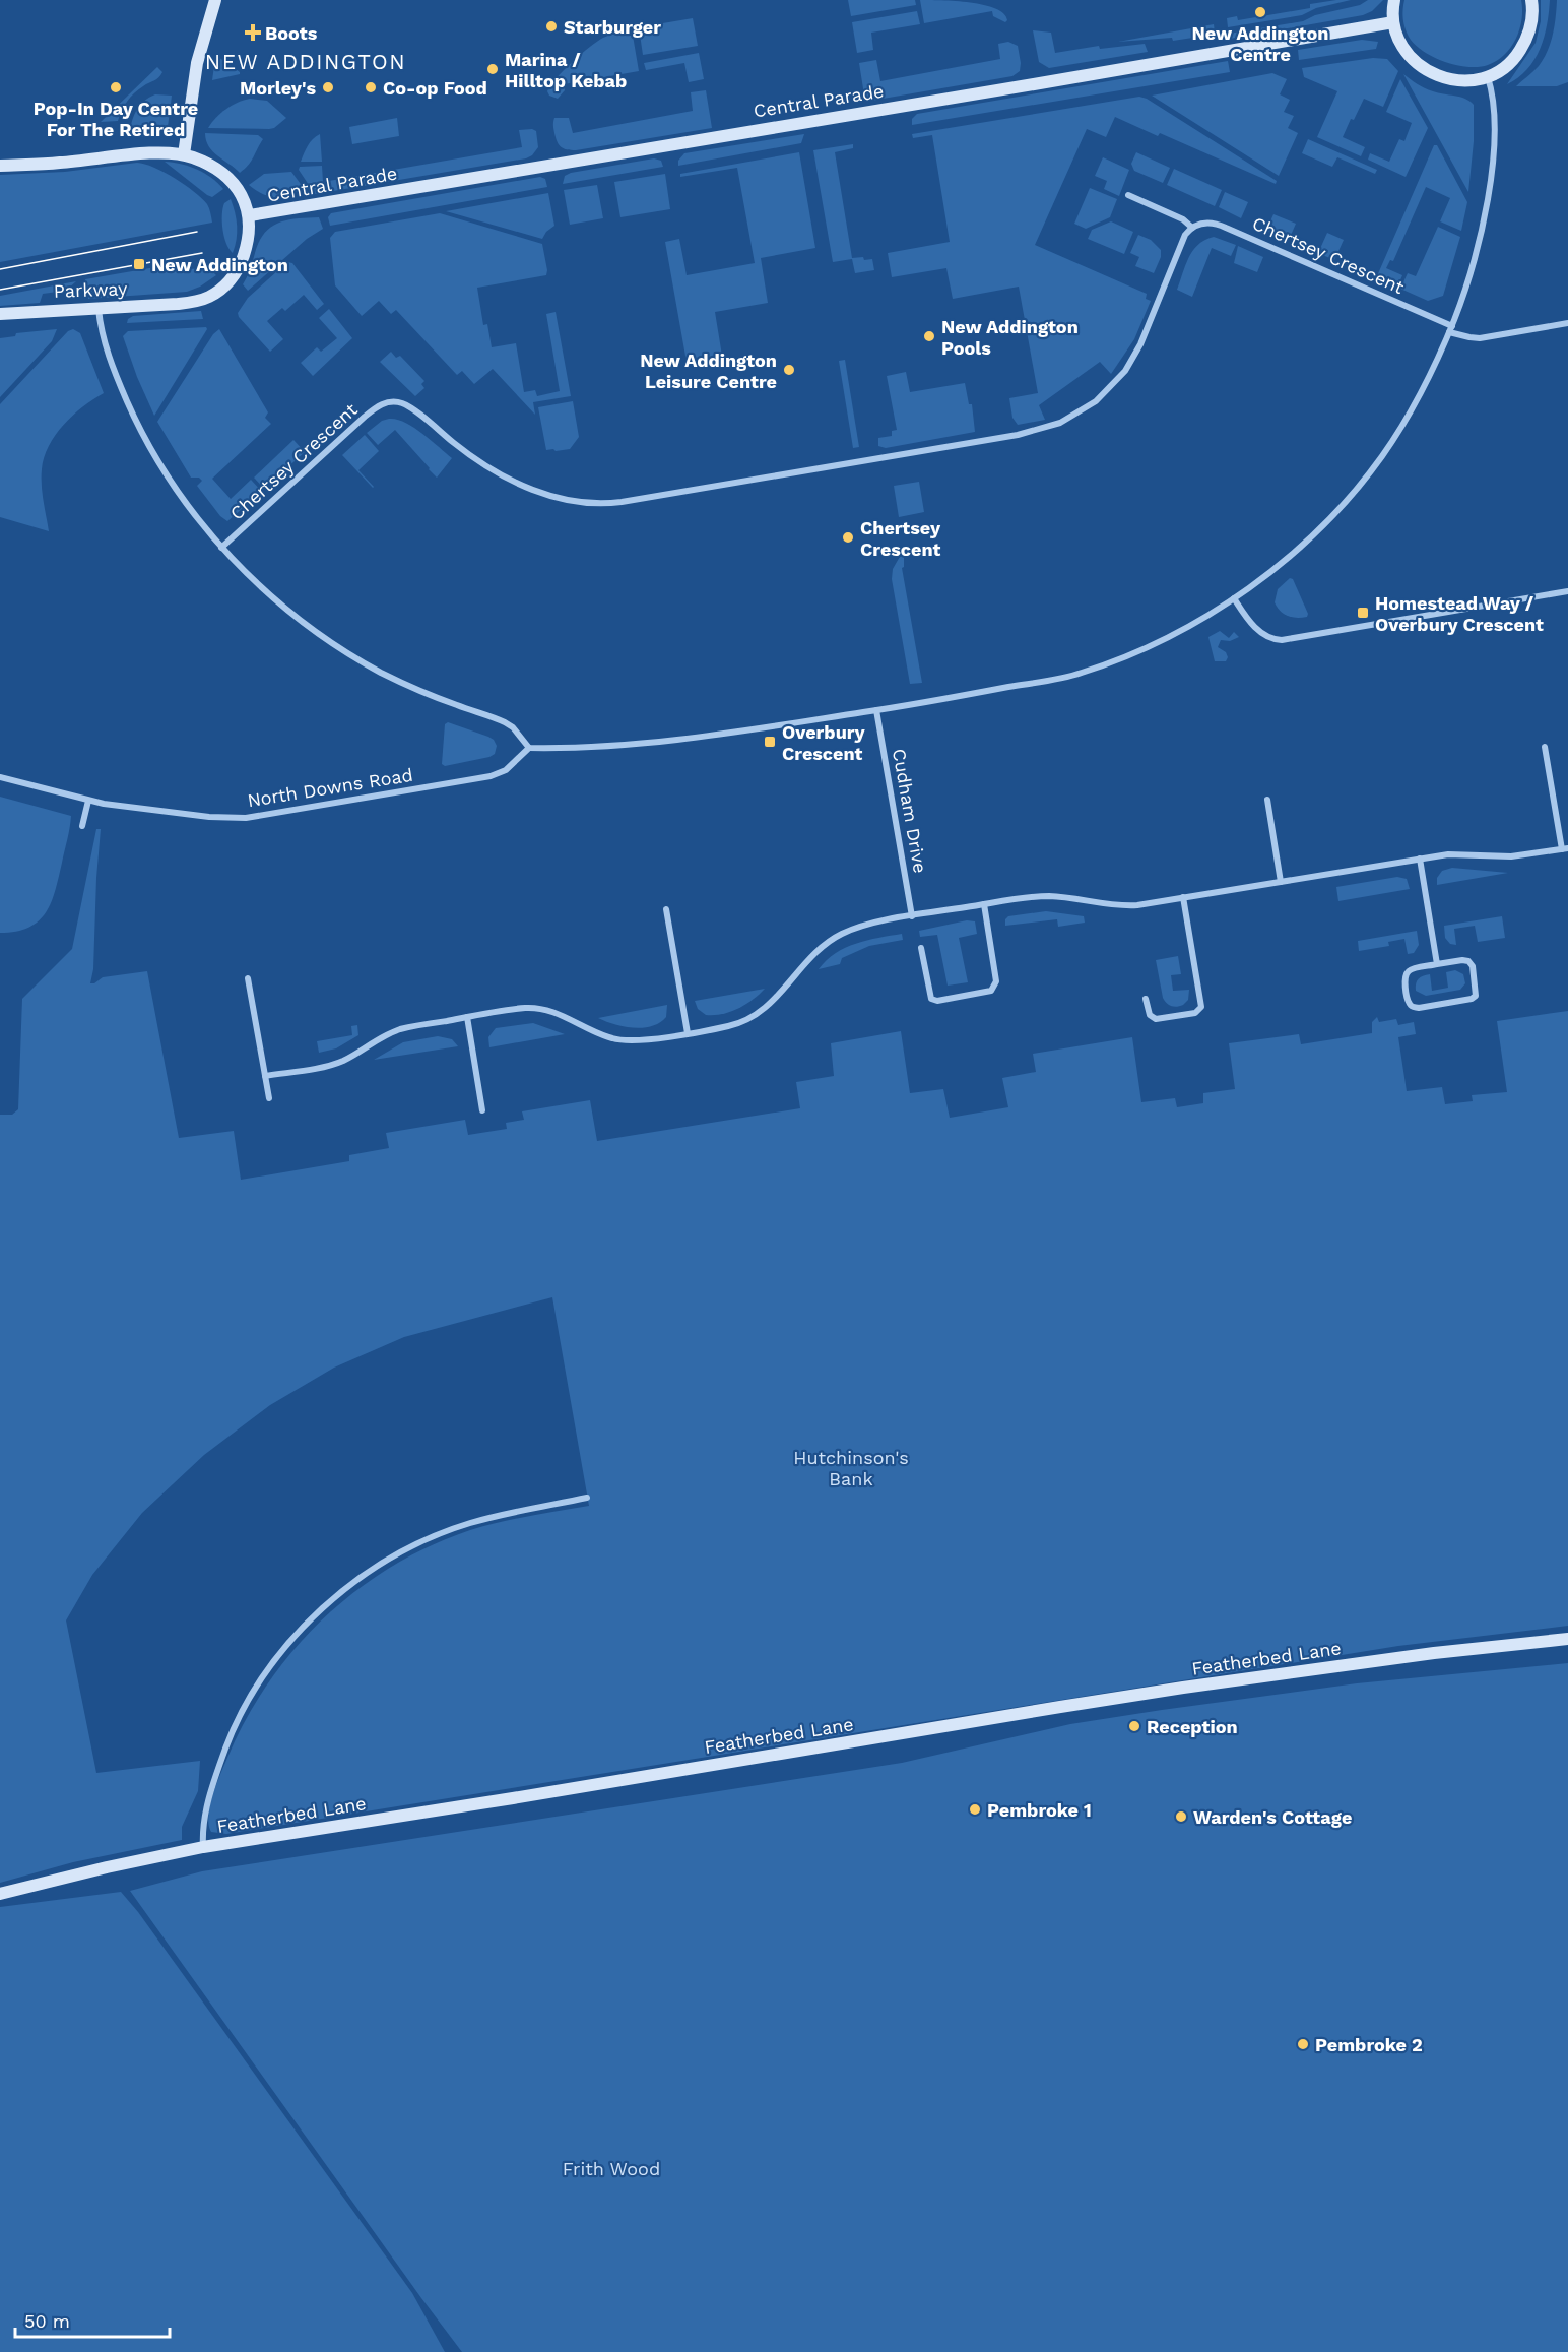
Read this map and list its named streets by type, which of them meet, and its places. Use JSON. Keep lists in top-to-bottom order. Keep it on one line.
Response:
{"streets":{"street":["Central Parade","Chertsey Crescent","Parkway","North Downs Road","Cudham Drive","Featherbed Lane"]},"crossings":[["Central Parade","Parkway"]],"districts":["NEW ADDINGTON"],"parks":["Hutchinson's Bank","Frith Wood"],"places":{"other":["New Addington Centre","Starburger","Marina / Hilltop Kebab","Pop-In Day Centre For The Retired","Morley's","Co-op Food","New Addington Pools","New Addington Leisure Centre","Chertsey Crescent","Reception","Pembroke 1","Warden's Cottage","Pembroke 2"],"health":["Boots"],"transit":["New Addington","Homestead Way / Overbury Crescent","Overbury Crescent"]},"scale_bar":"50 m"}
